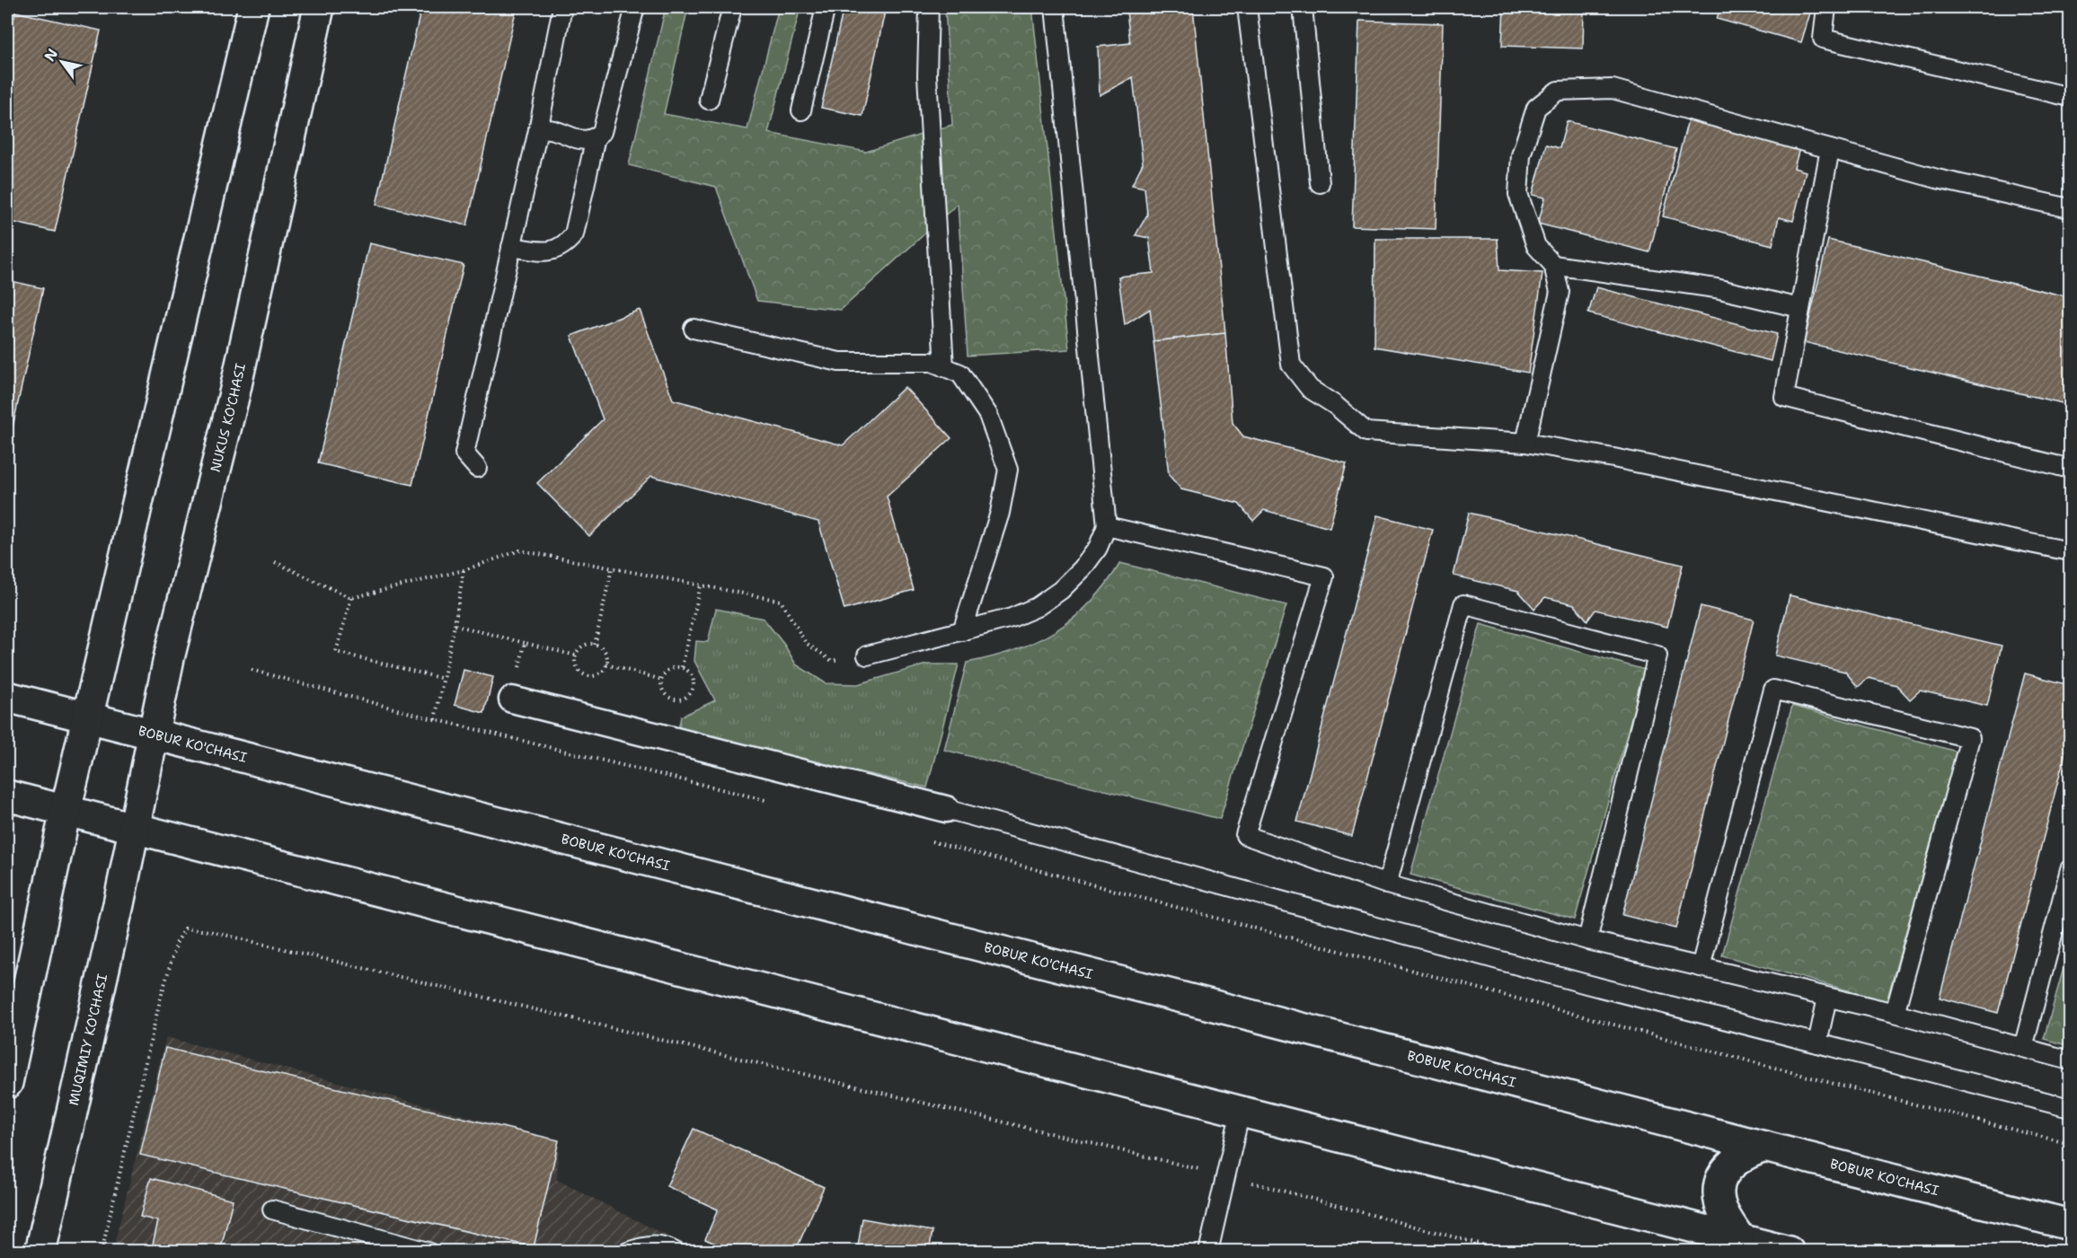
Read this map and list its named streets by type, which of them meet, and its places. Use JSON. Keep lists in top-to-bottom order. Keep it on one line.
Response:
{"streets":{"main road":["NUKUS KO'CHASI","BOBUR KO'CHASI","MUQIMIY KO'CHASI"]},"crossings":[["NUKUS KO'CHASI","BOBUR KO'CHASI"],["NUKUS KO'CHASI","MUQIMIY KO'CHASI"]],"north":"top left"}
